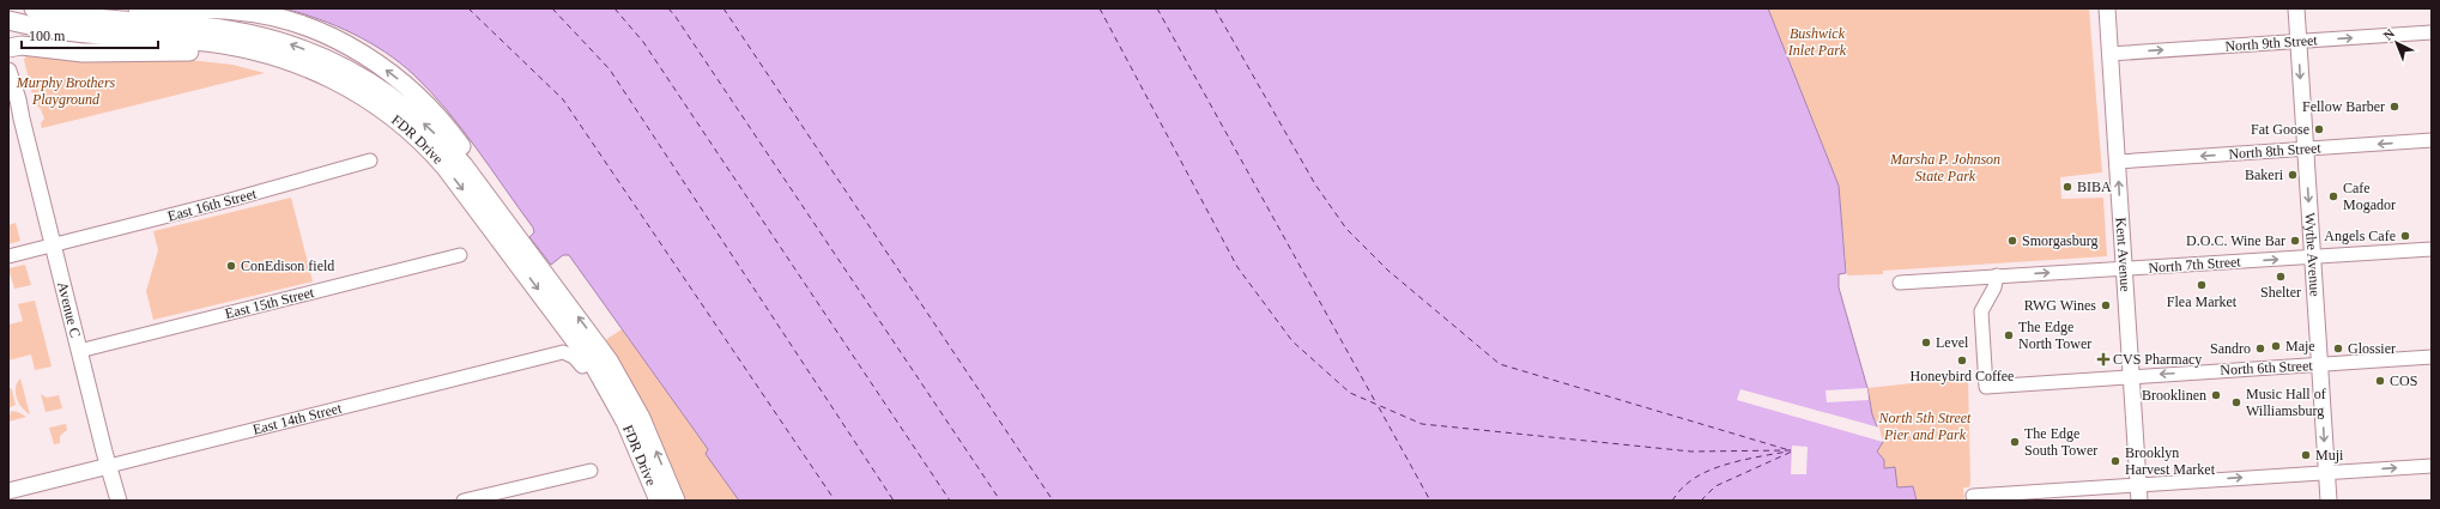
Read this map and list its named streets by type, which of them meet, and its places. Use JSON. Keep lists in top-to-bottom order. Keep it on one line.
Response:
{"streets":{"highway":["FDR Drive"],"main road":["Kent Avenue","Wythe Avenue","Avenue C","East 14th Street"],"street":["North 9th Street","North 8th Street","East 16th Street","North 7th Street","East 15th Street","North 6th Street"]},"crossings":[["North 9th Street","Kent Avenue"],["North 9th Street","Wythe Avenue"],["North 8th Street","Kent Avenue"],["North 8th Street","Wythe Avenue"],["East 16th Street","Avenue C"],["Kent Avenue","North 7th Street"],["Kent Avenue","North 6th Street"],["Wythe Avenue","North 7th Street"],["Wythe Avenue","North 6th Street"],["North 7th Street","North 6th Street"],["East 15th Street","Avenue C"],["Avenue C","East 14th Street"]],"one_way":["North 9th Street","North 8th Street","Wythe Avenue","North 7th Street"],"parks":["Bushwick Inlet Park","Murphy Brothers Playground","Marsha P. Johnson State Park","North 5th Street Pier and Park"],"places":{"other":["Fellow Barber","Fat Goose","Bakeri","BIBA","Cafe Mogador","Angels Cafe","Smorgasburg","D.O.C. Wine Bar","ConEdison field","Shelter","Flea Market","RWG Wines","The Edge North Tower","Level","Maje","Sandro","Glossier","Honeybird Coffee","COS","Brooklinen","Music Hall of Williamsburg","The Edge South Tower","Muji","Brooklyn Harvest Market"],"health":["CVS Pharmacy"]},"scale_bar":"100 m","north":"top left"}
